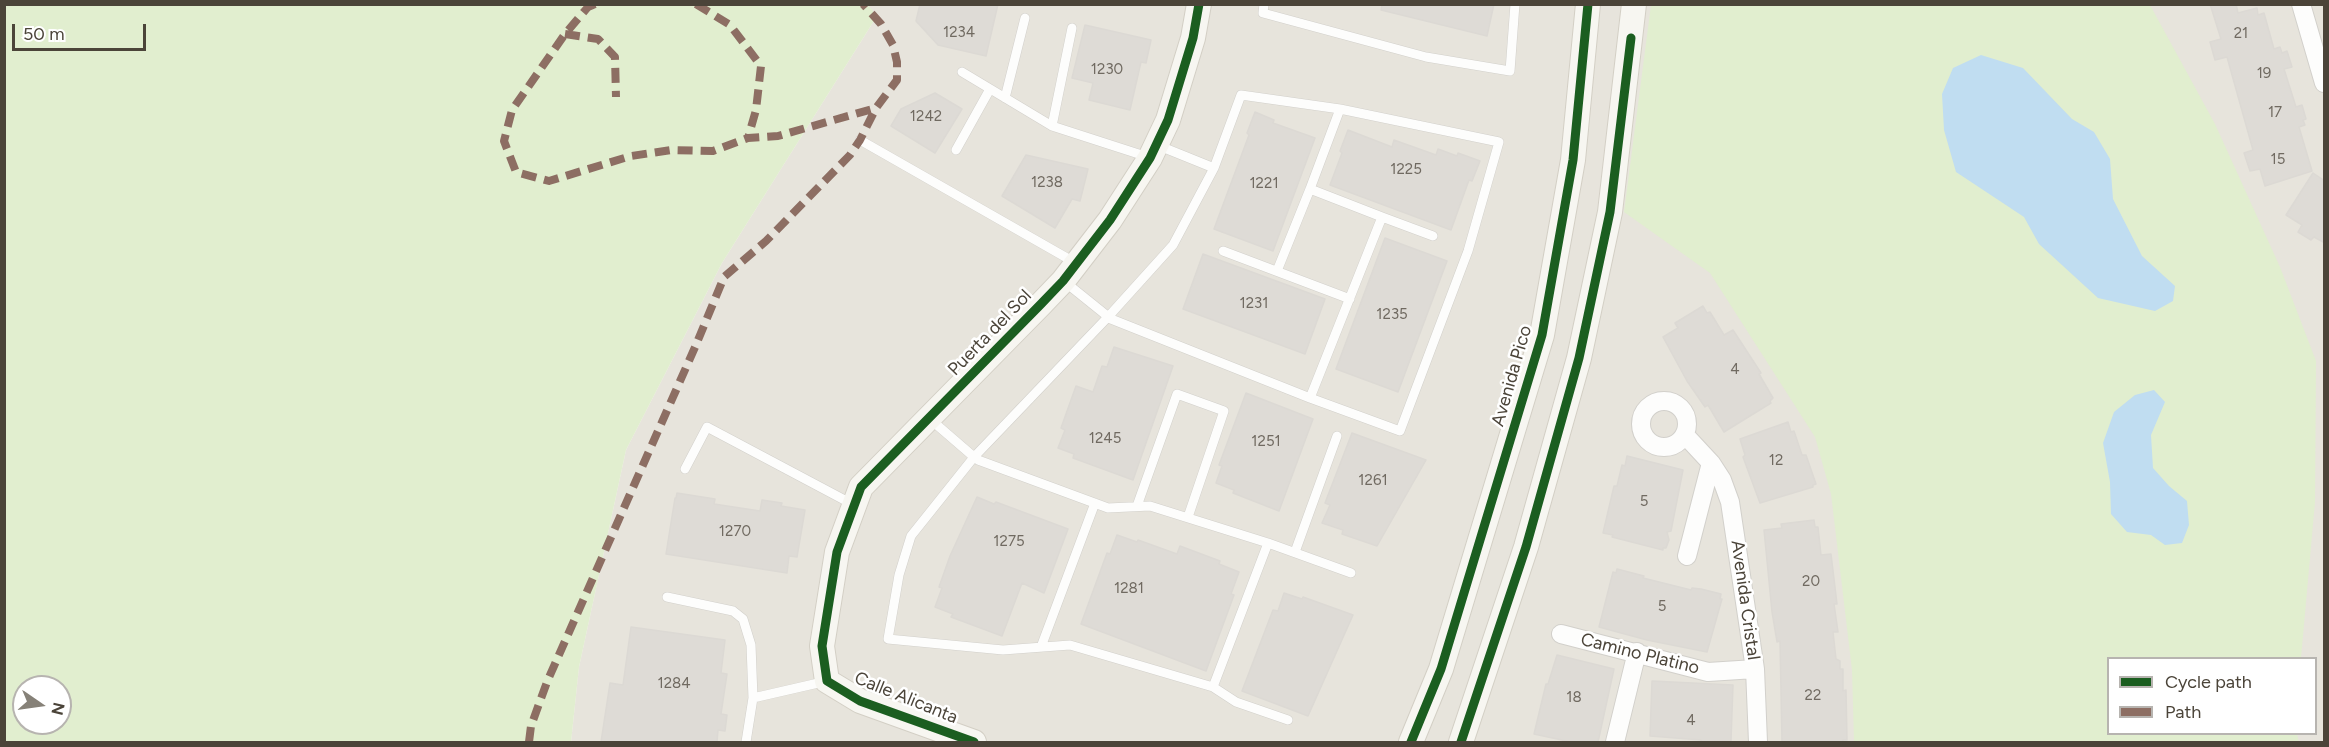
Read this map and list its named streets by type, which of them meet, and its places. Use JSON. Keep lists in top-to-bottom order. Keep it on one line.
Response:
{"streets":{"main road":["Puerta del Sol","Avenida Pico","Calle Alicanta"],"street":["Avenida Cristal","Camino Platino"]},"crossings":[["Puerta del Sol","Calle Alicanta"],["Avenida Cristal","Camino Platino"]],"house_numbers":["1234","21","1230","19","17","1242","15","1225","1238","1221","1231","1235","4","1245","1251","12","1261","5","1270","1275","20","1281","5","1284","22","18","4"],"legend":["Cycle path","Path"],"scale_bar":"50 m","north":"right"}
